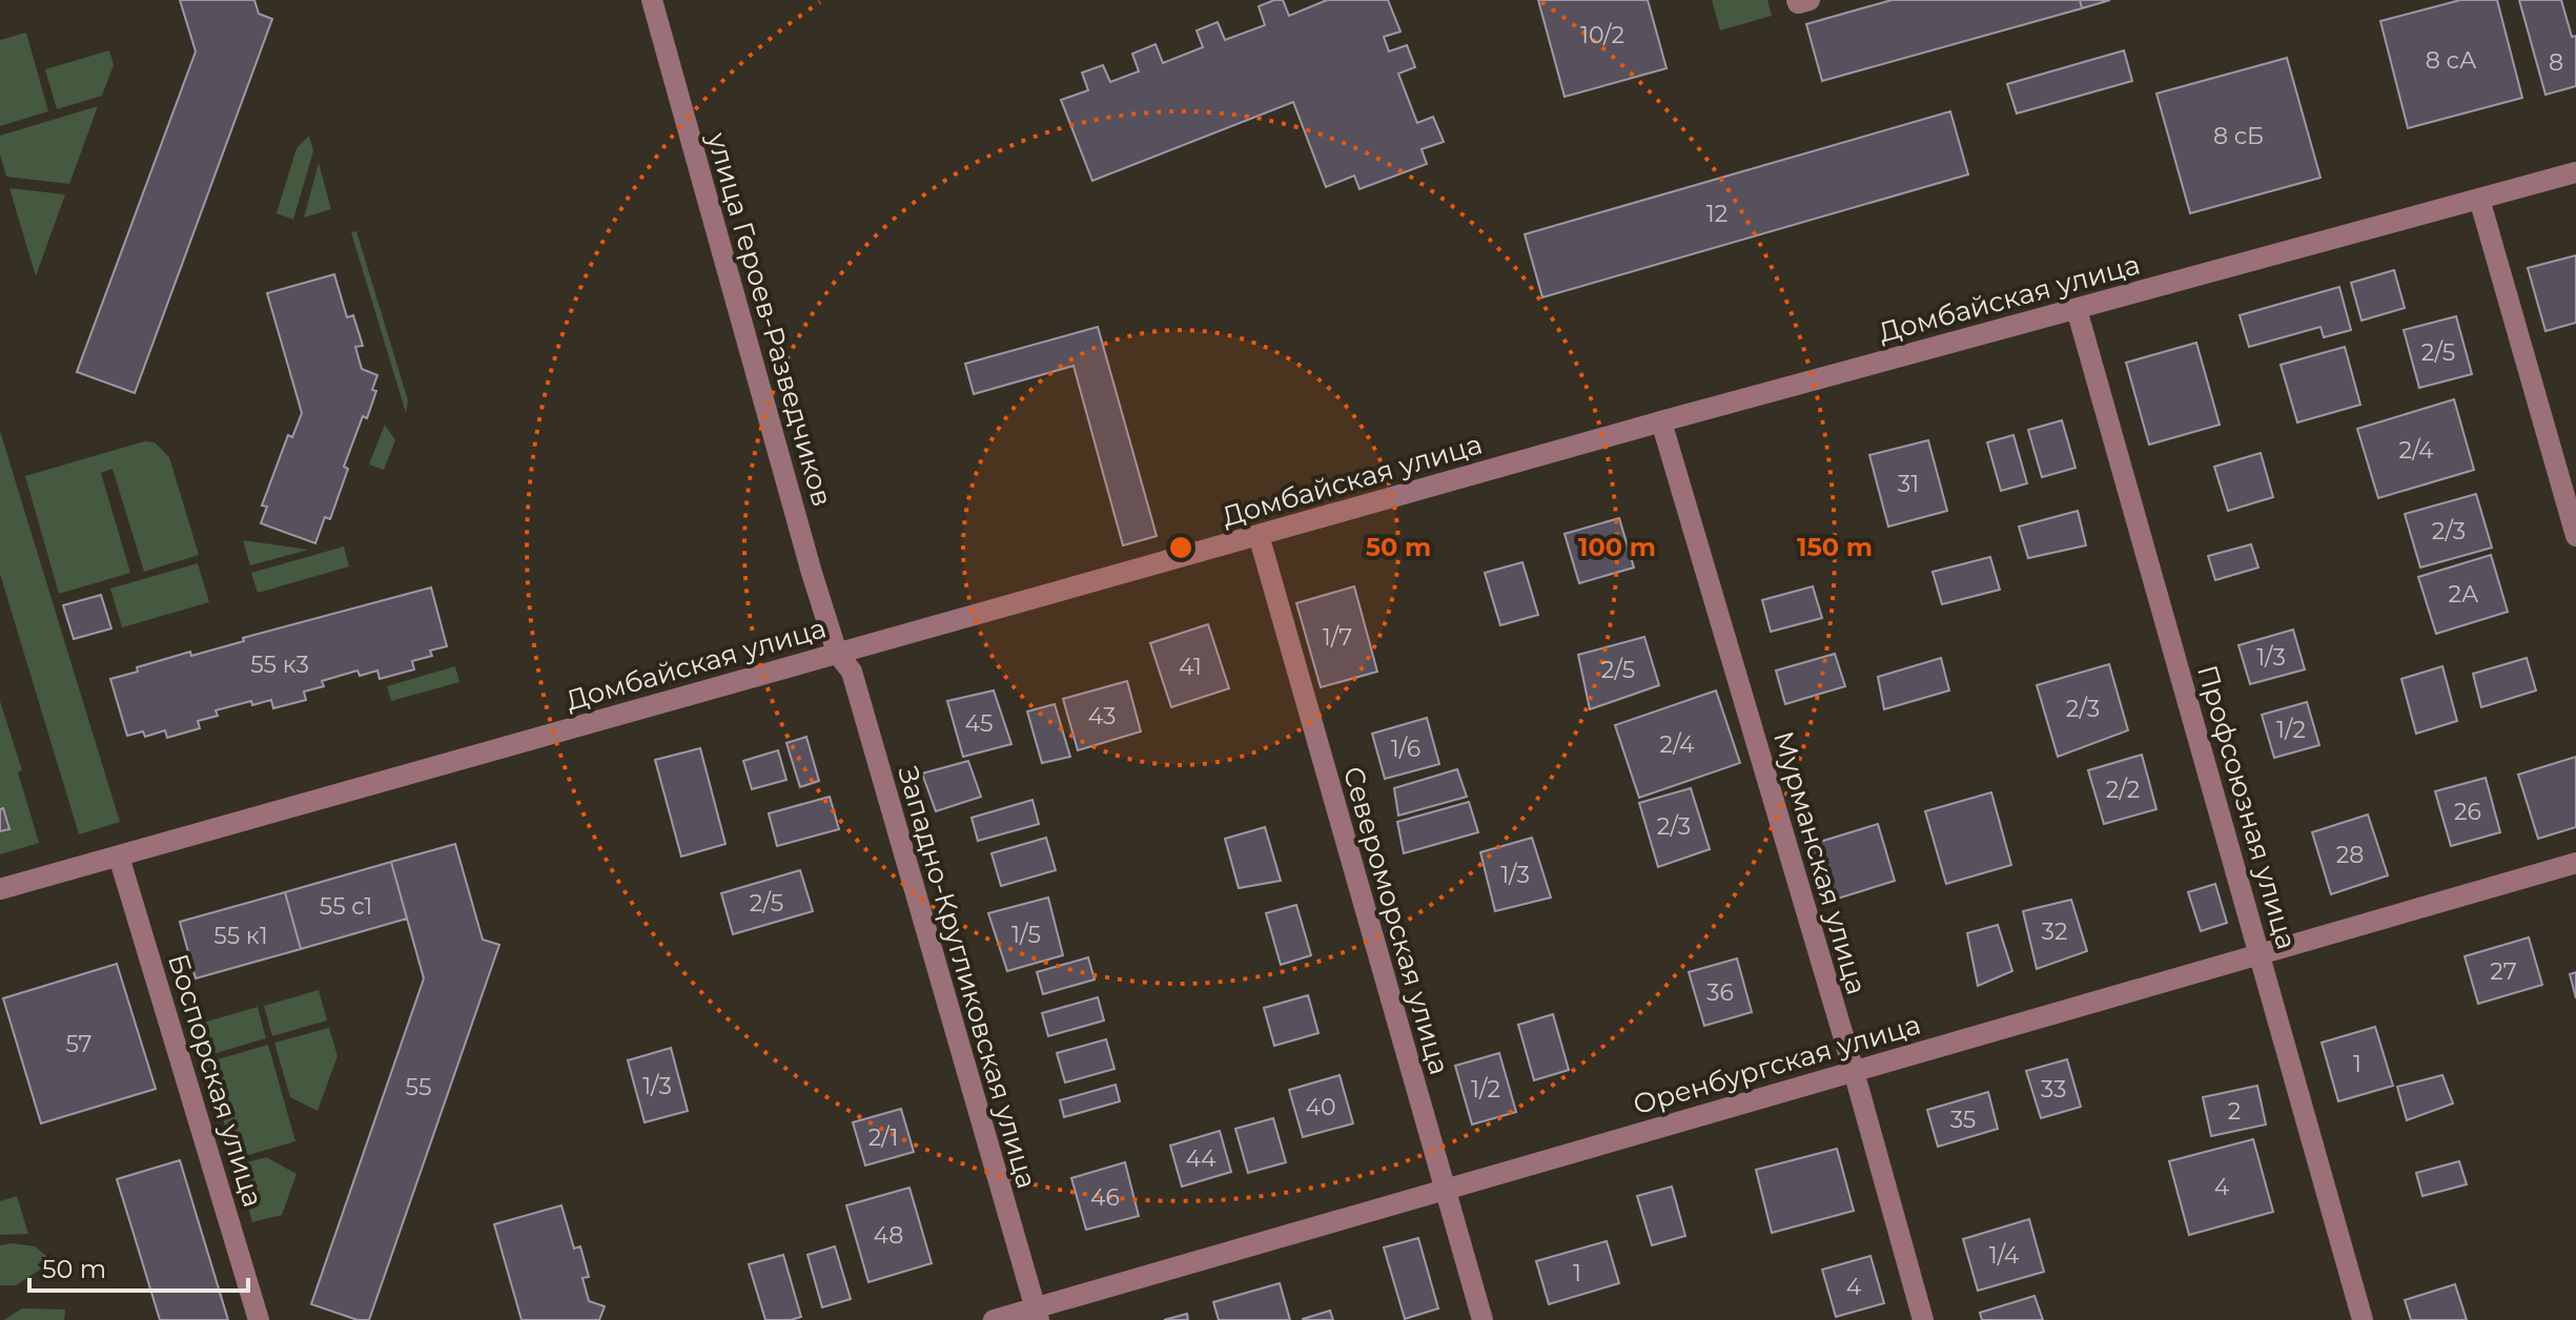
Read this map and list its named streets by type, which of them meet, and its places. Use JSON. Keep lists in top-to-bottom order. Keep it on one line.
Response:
{"streets":{"street":["Домбайская улица","улица Героев-Разведчиков","Профсоюзная улица","Мурманская улица","Североморская улица","Западно-Кругликовская улица","Оренбургская улица","Боспорская улица"]},"crossings":[["Домбайская улица","улица Героев-Разведчиков"],["Домбайская улица","Профсоюзная улица"],["Домбайская улица","Мурманская улица"],["Домбайская улица","Североморская улица"],["Домбайская улица","Западно-Кругликовская улица"],["Домбайская улица","Боспорская улица"],["улица Героев-Разведчиков","Западно-Кругликовская улица"],["Профсоюзная улица","Оренбургская улица"],["Мурманская улица","Оренбургская улица"],["Североморская улица","Оренбургская улица"],["Западно-Кругликовская улица","Оренбургская улица"]],"house_numbers":["10/2","8 сА","8","8 сБ","12","2/5","2/4","31","2/3","2А","1/7","1/3","55 к3","41","2/5","2/3","43","45","1/2","2/4","1/6","2/2","26","2/3","28","1/3","2/5","55 с1","32","1/5","55 к1","27","36","57","1","1/3","55","1/2","33","40","2","35","2/1","44","4","46","48","1/4","1","4"],"scale_bar":"50 m","rings":["50 m","100 m","150 m"]}
